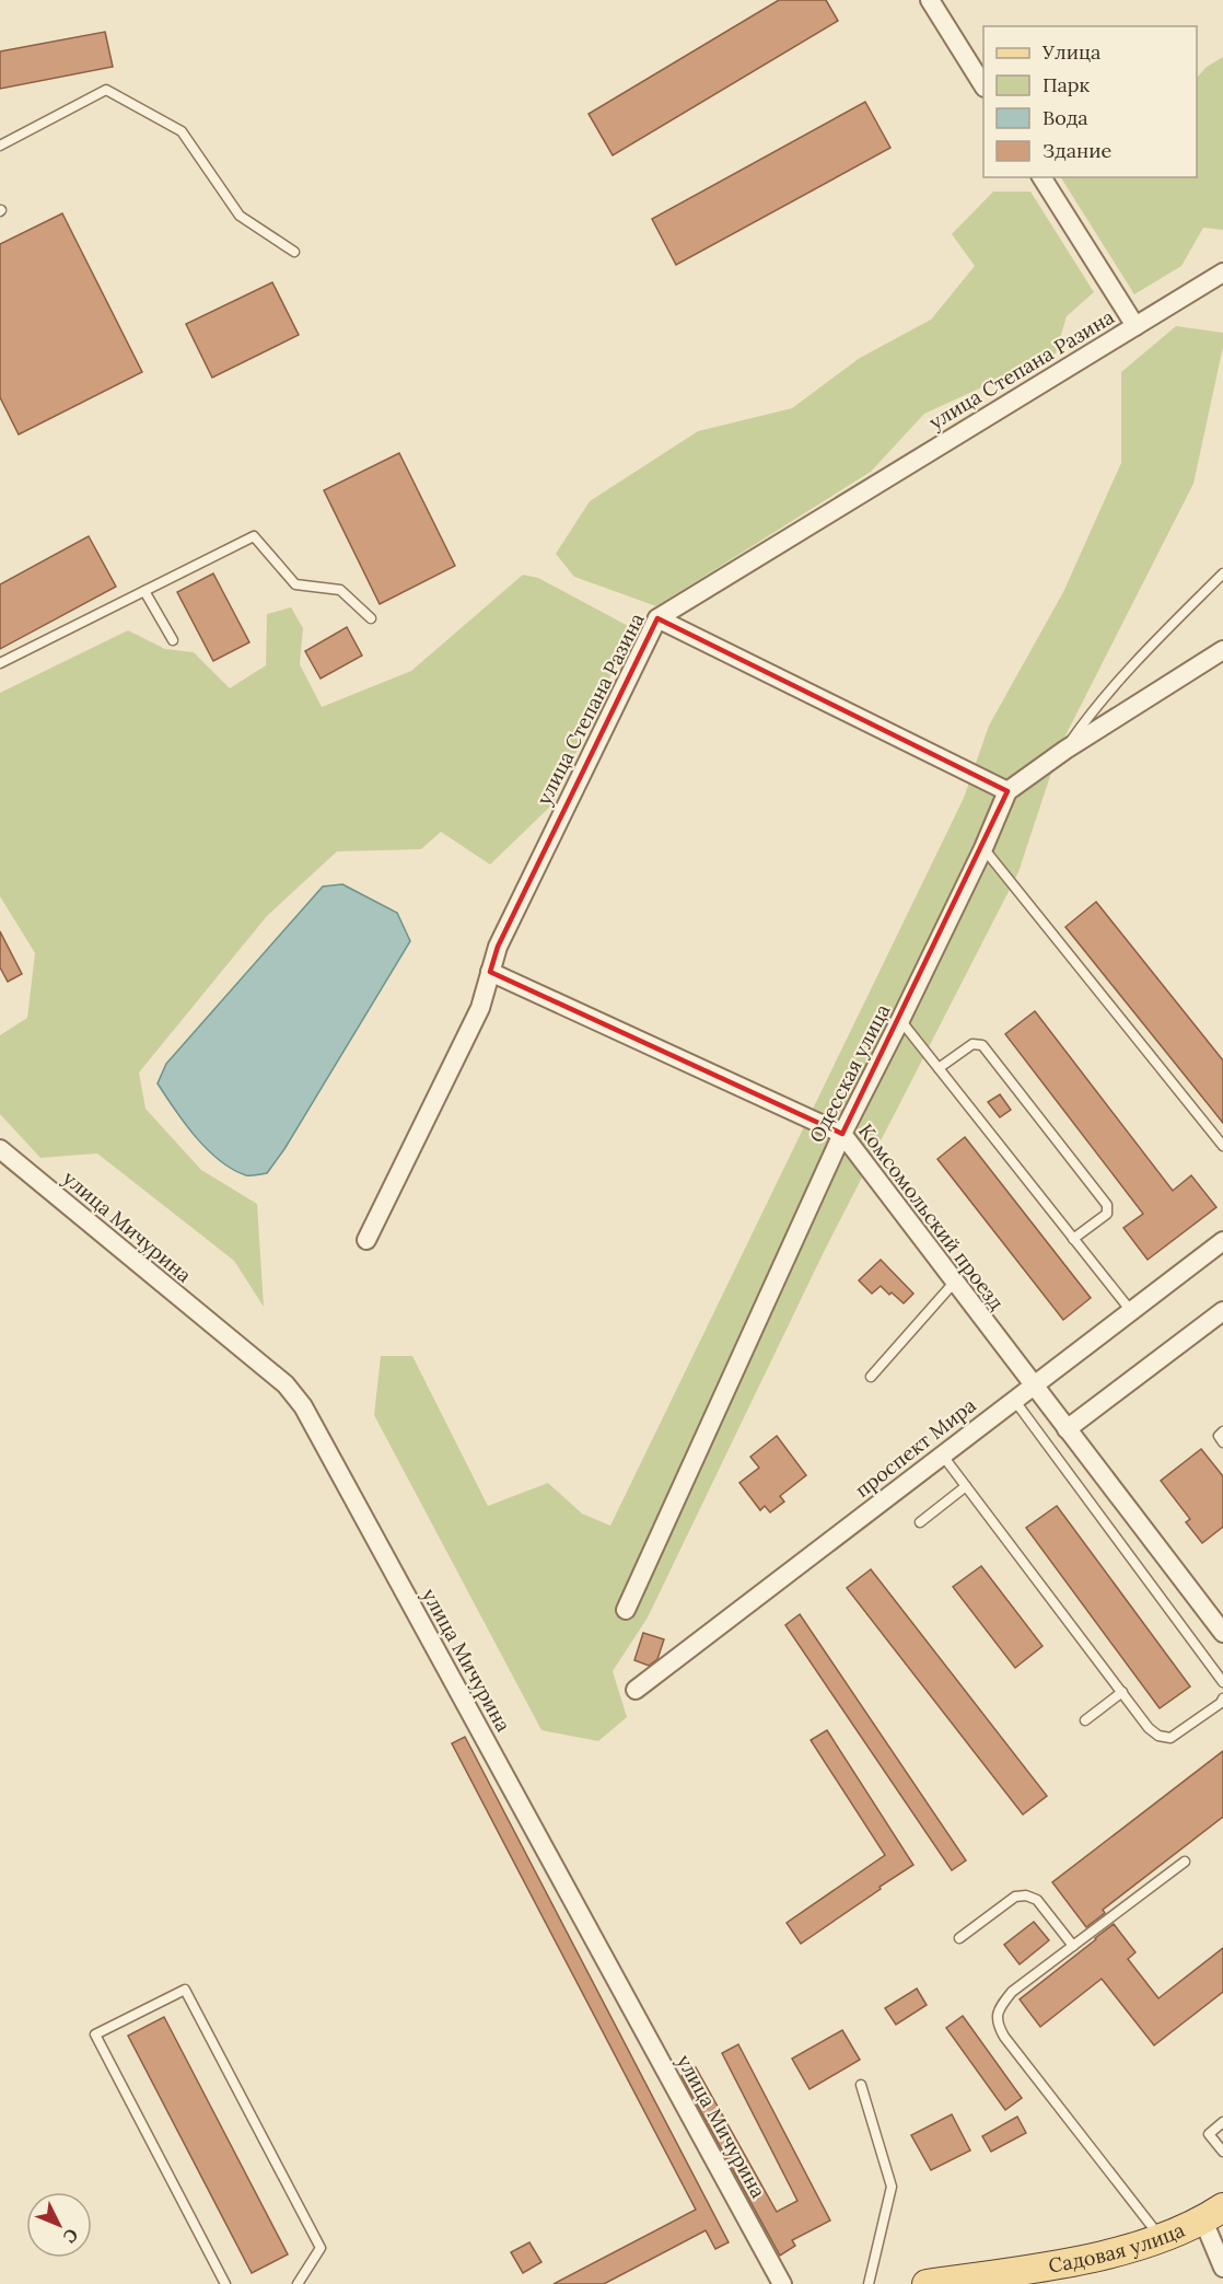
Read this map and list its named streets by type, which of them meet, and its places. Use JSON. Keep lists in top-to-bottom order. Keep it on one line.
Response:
{"streets":{"main road":["Садовая улица"],"street":["улица Степана Разина","Одесская улица","Комсомольский проезд","улица Мичурина","проспект Мира"]},"crossings":[["улица Степана Разина","Комсомольский проезд"],["Одесская улица","Комсомольский проезд"],["Комсомольский проезд","проспект Мира"]],"legend":["Улица","Парк","Вода","Здание"],"north":"bottom right"}
